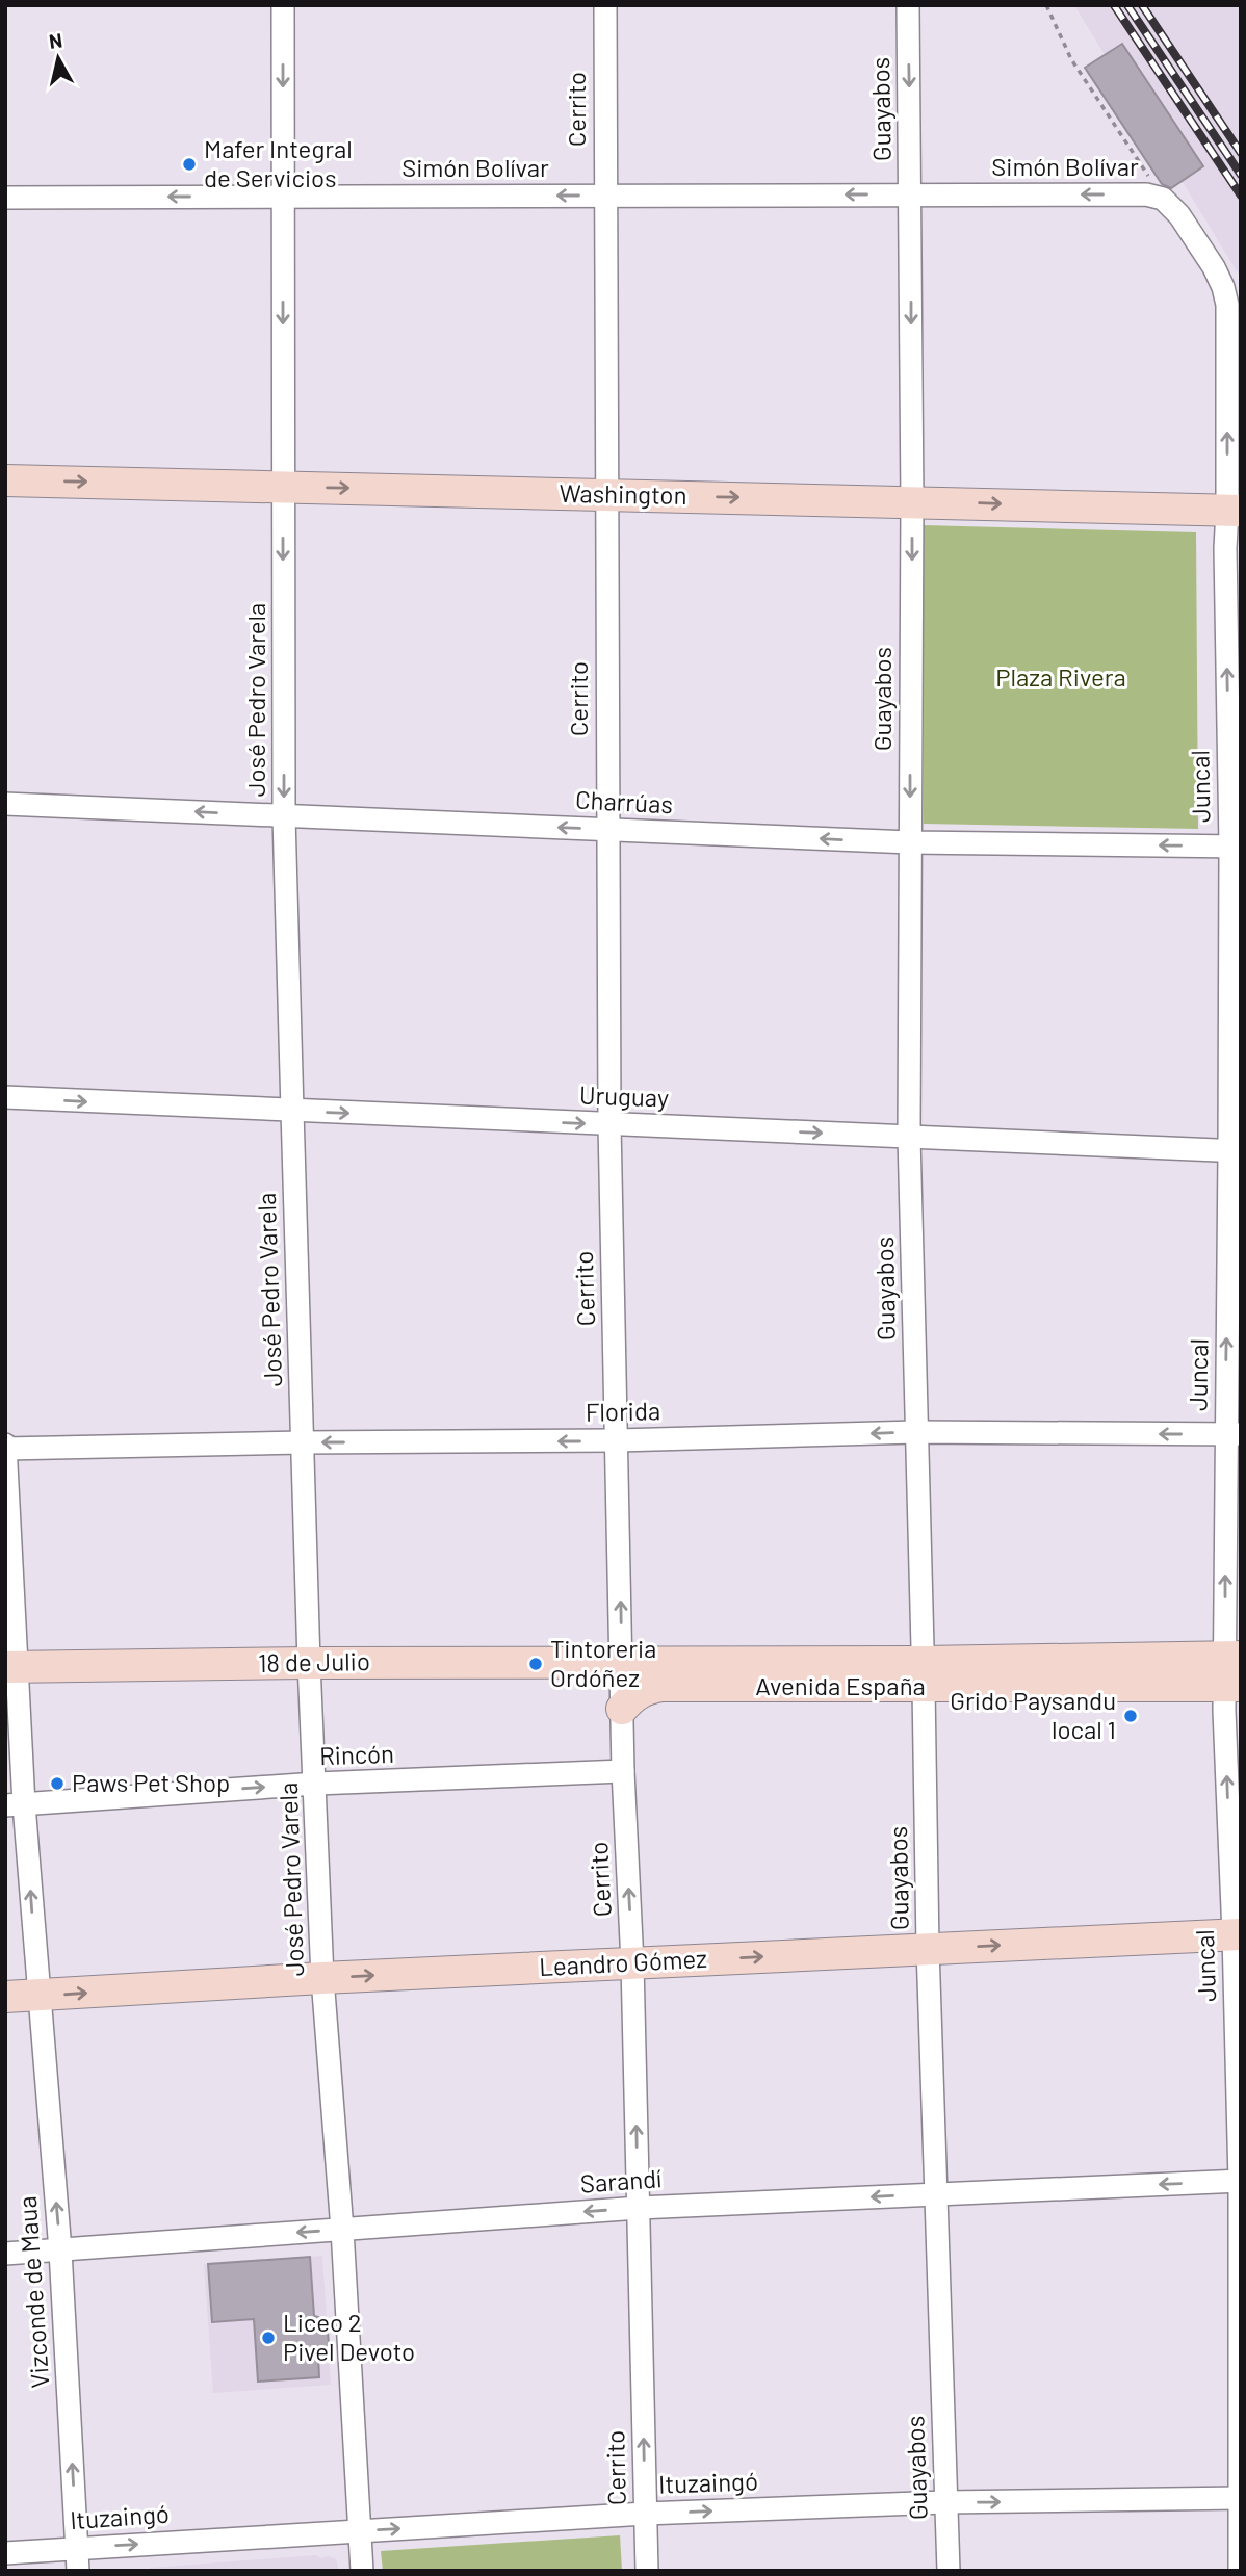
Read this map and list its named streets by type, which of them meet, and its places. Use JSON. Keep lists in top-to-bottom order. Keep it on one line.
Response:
{"streets":{"street":["Cerrito","Guayabos","Simón Bolívar","Washington","José Pedro Varela","Juncal","Charrúas","Uruguay","Florida","18 de Julio","Avenida España","Rincón","Leandro Gómez","Sarandí","Vizconde de Maua","Ituzaingó"]},"crossings":[["Cerrito","Simón Bolívar"],["Cerrito","Washington"],["Cerrito","Charrúas"],["Cerrito","Uruguay"],["Cerrito","Florida"],["Cerrito","18 de Julio"],["Cerrito","Avenida España"],["Cerrito","Rincón"],["Cerrito","Leandro Gómez"],["Cerrito","Sarandí"],["Cerrito","Ituzaingó"],["Guayabos","Simón Bolívar"],["Guayabos","Washington"],["Guayabos","Charrúas"],["Guayabos","Uruguay"],["Guayabos","Florida"],["Guayabos","Avenida España"],["Guayabos","Leandro Gómez"],["Guayabos","Sarandí"],["Guayabos","Ituzaingó"],["Simón Bolívar","José Pedro Varela"],["Simón Bolívar","Juncal"],["Washington","José Pedro Varela"],["Washington","Juncal"],["José Pedro Varela","Charrúas"],["José Pedro Varela","Uruguay"],["José Pedro Varela","Florida"],["José Pedro Varela","18 de Julio"],["José Pedro Varela","Rincón"],["José Pedro Varela","Leandro Gómez"],["José Pedro Varela","Sarandí"],["José Pedro Varela","Ituzaingó"],["Juncal","Charrúas"],["Juncal","Uruguay"],["Juncal","Florida"],["Juncal","Avenida España"],["Juncal","Leandro Gómez"],["Juncal","Sarandí"],["Juncal","Ituzaingó"],["Florida","Vizconde de Maua"],["18 de Julio","Avenida España"],["18 de Julio","Vizconde de Maua"],["Rincón","Vizconde de Maua"],["Leandro Gómez","Vizconde de Maua"],["Sarandí","Vizconde de Maua"],["Vizconde de Maua","Ituzaingó"]],"one_way":["Cerrito","Simón Bolívar","Washington","Juncal","Charrúas","Uruguay","Florida","Rincón","Leandro Gómez","Sarandí","Vizconde de Maua","Ituzaingó"],"parks":["Plaza Rivera"],"places":["Mafer Integral de Servicios","Tintoreria Ordóñez","Grido Paysandu local 1","Paws Pet Shop","Liceo 2 Pivel Devoto"],"north":"top"}
